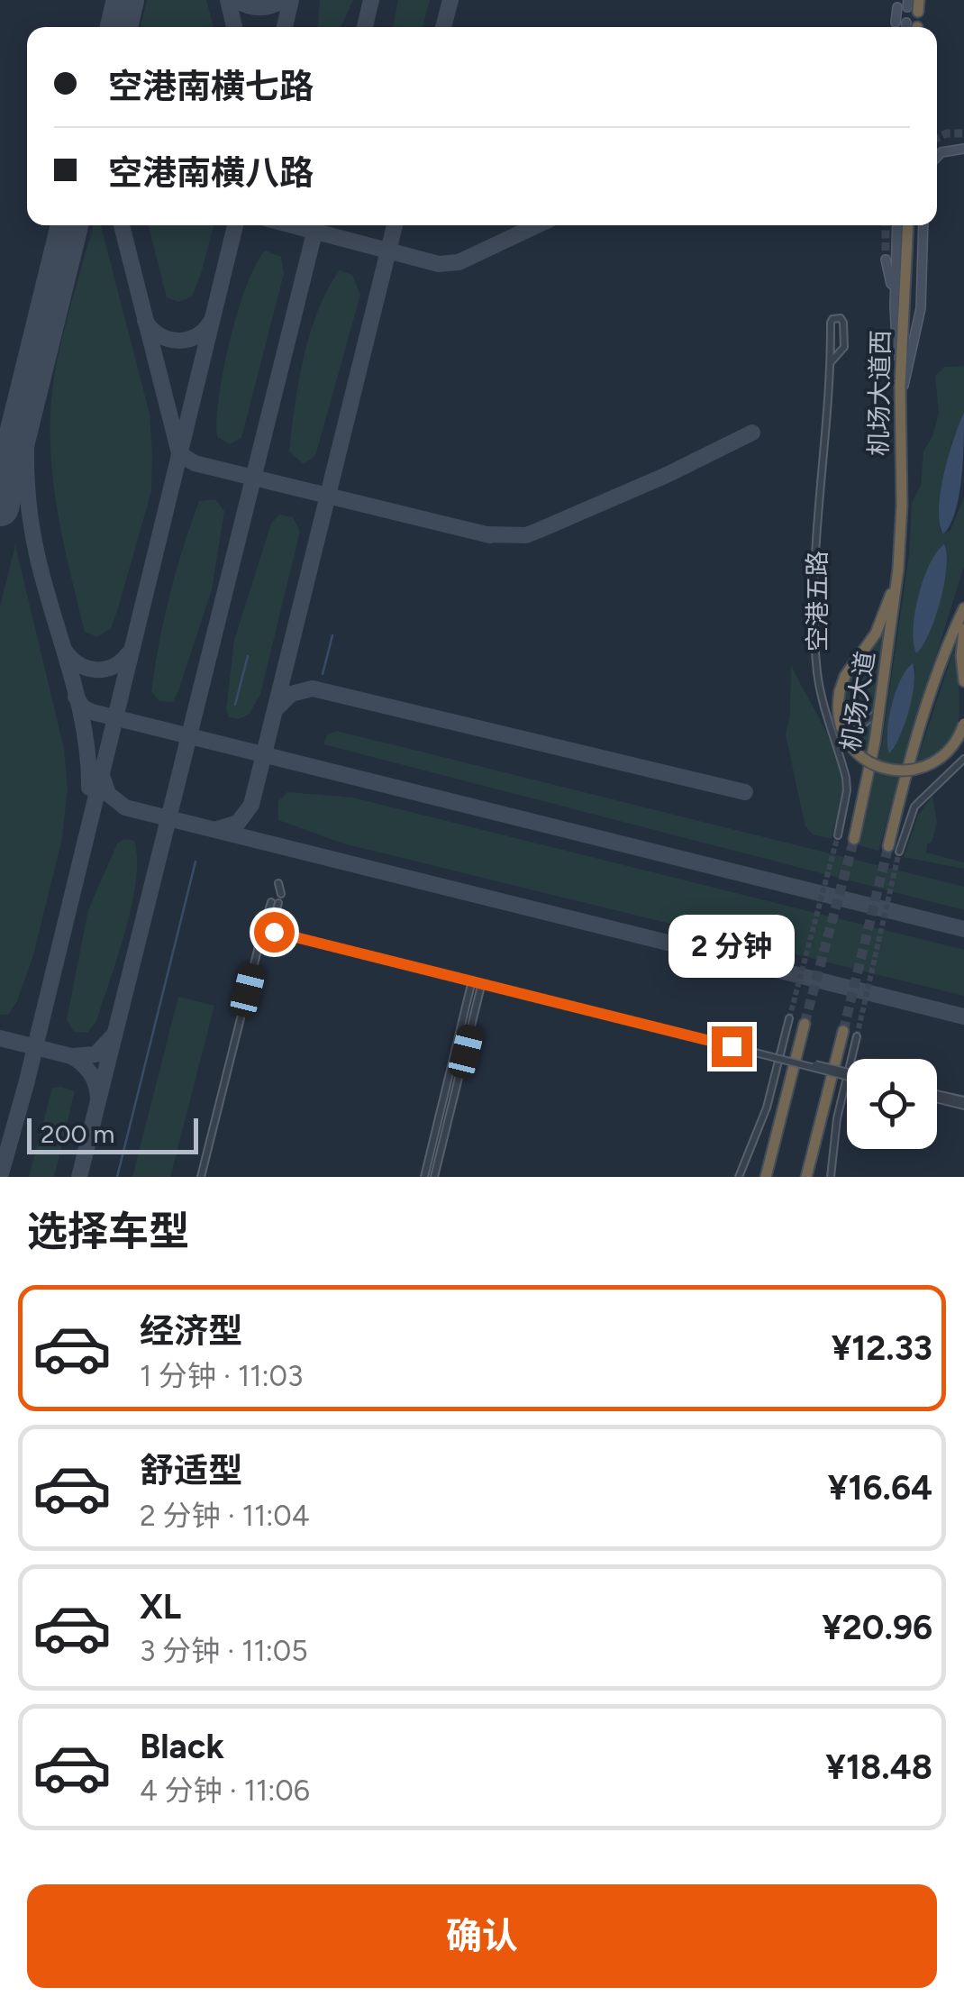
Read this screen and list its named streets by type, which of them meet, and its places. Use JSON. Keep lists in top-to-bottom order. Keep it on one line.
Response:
{"streets":{"highway":["机场大道西","机场大道"],"street":["空港五路"]},"crossings":[["机场大道西","机场大道"]],"scale_bar":"200 m","page":{"banner":["空港南横七路","空港南横八路"],"bubble":"2 分钟","scale":"200 m","heading":"选择车型","list":[{"name":"经济型","note":"1 分钟 · 11:03","value":"¥12.33"},{"name":"舒适型","note":"2 分钟 · 11:04","value":"¥16.64"},{"name":"XL","note":"3 分钟 · 11:05","value":"¥20.96"},{"name":"Black","note":"4 分钟 · 11:06","value":"¥18.48"}],"buttons":"确认"}}
